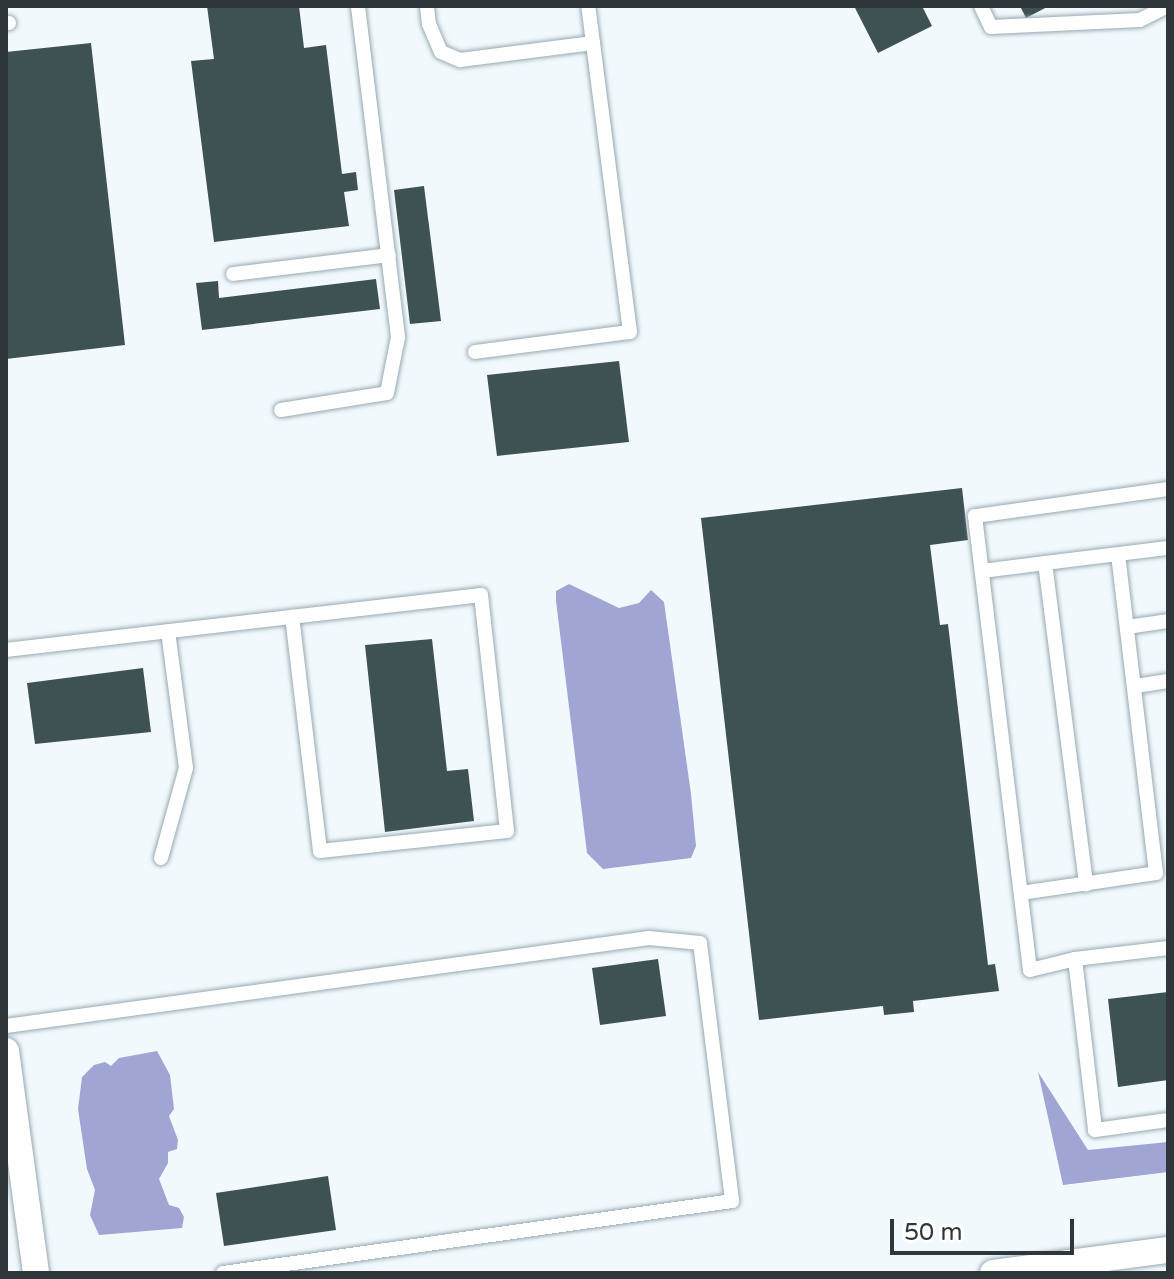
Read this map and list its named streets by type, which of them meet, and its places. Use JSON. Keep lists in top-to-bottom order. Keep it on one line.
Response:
{"scale_bar":"50 m"}
